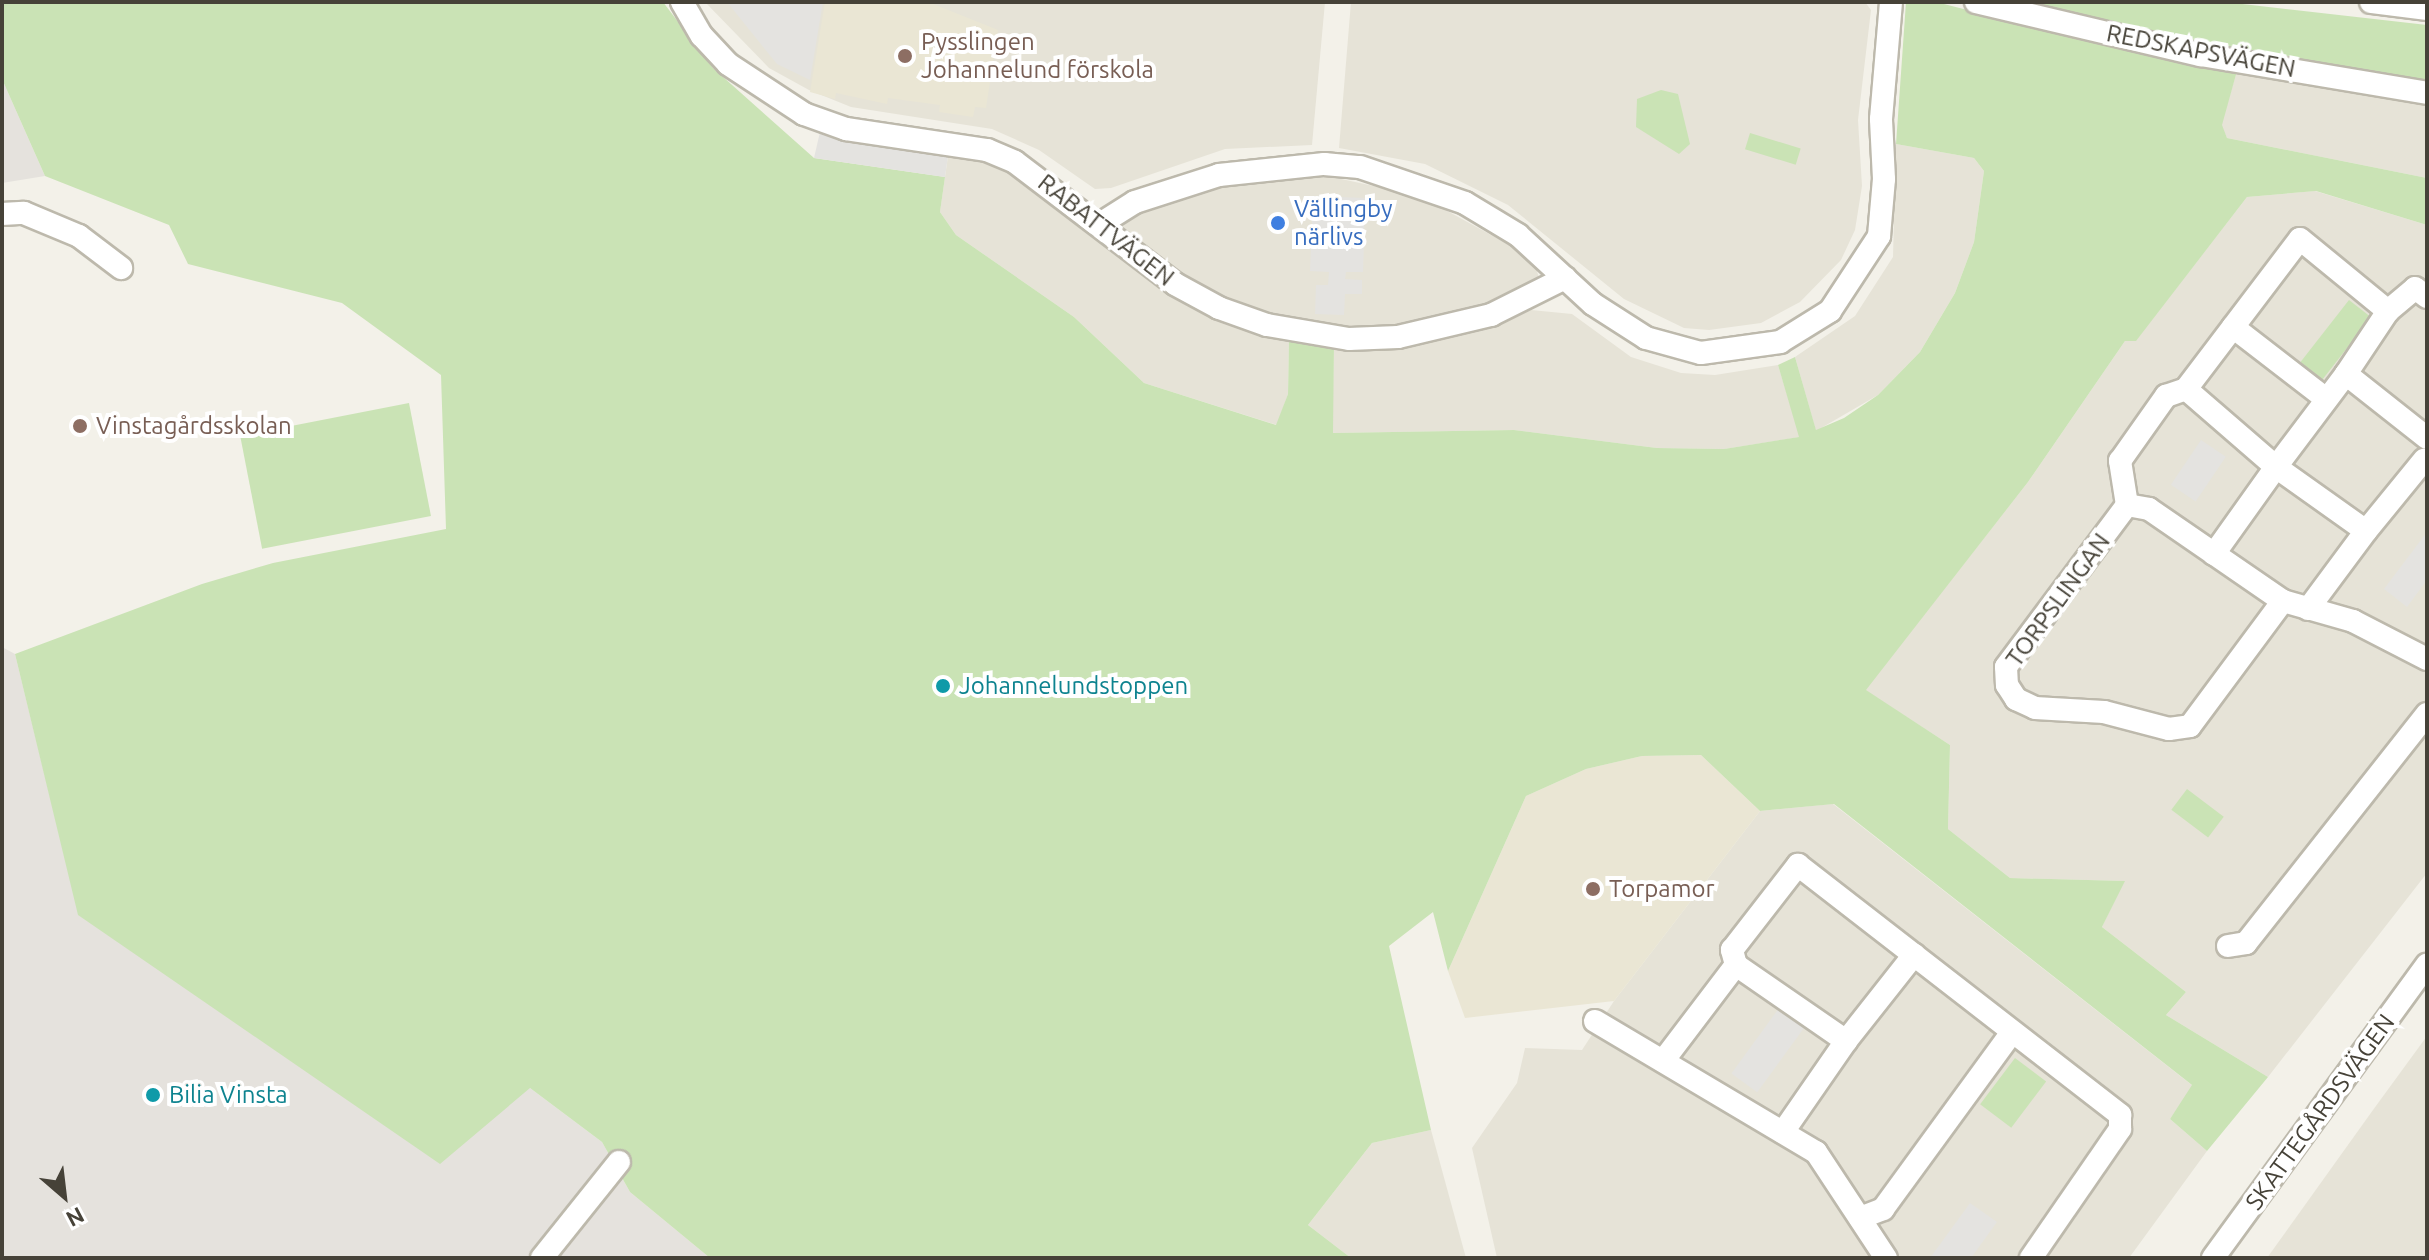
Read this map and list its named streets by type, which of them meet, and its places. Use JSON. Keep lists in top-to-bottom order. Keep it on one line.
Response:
{"streets":{"street":["REDSKAPSVÄGEN","RABATTVÄGEN","TORPSLINGAN","SKATTEGÅRDSVÄGEN"]},"places":["Pysslingen Johannelund förskola","Vällingby närlivs","Vinstagårdsskolan","Johannelundstoppen","Torpamor","Bilia Vinsta"],"north":"bottom right"}
